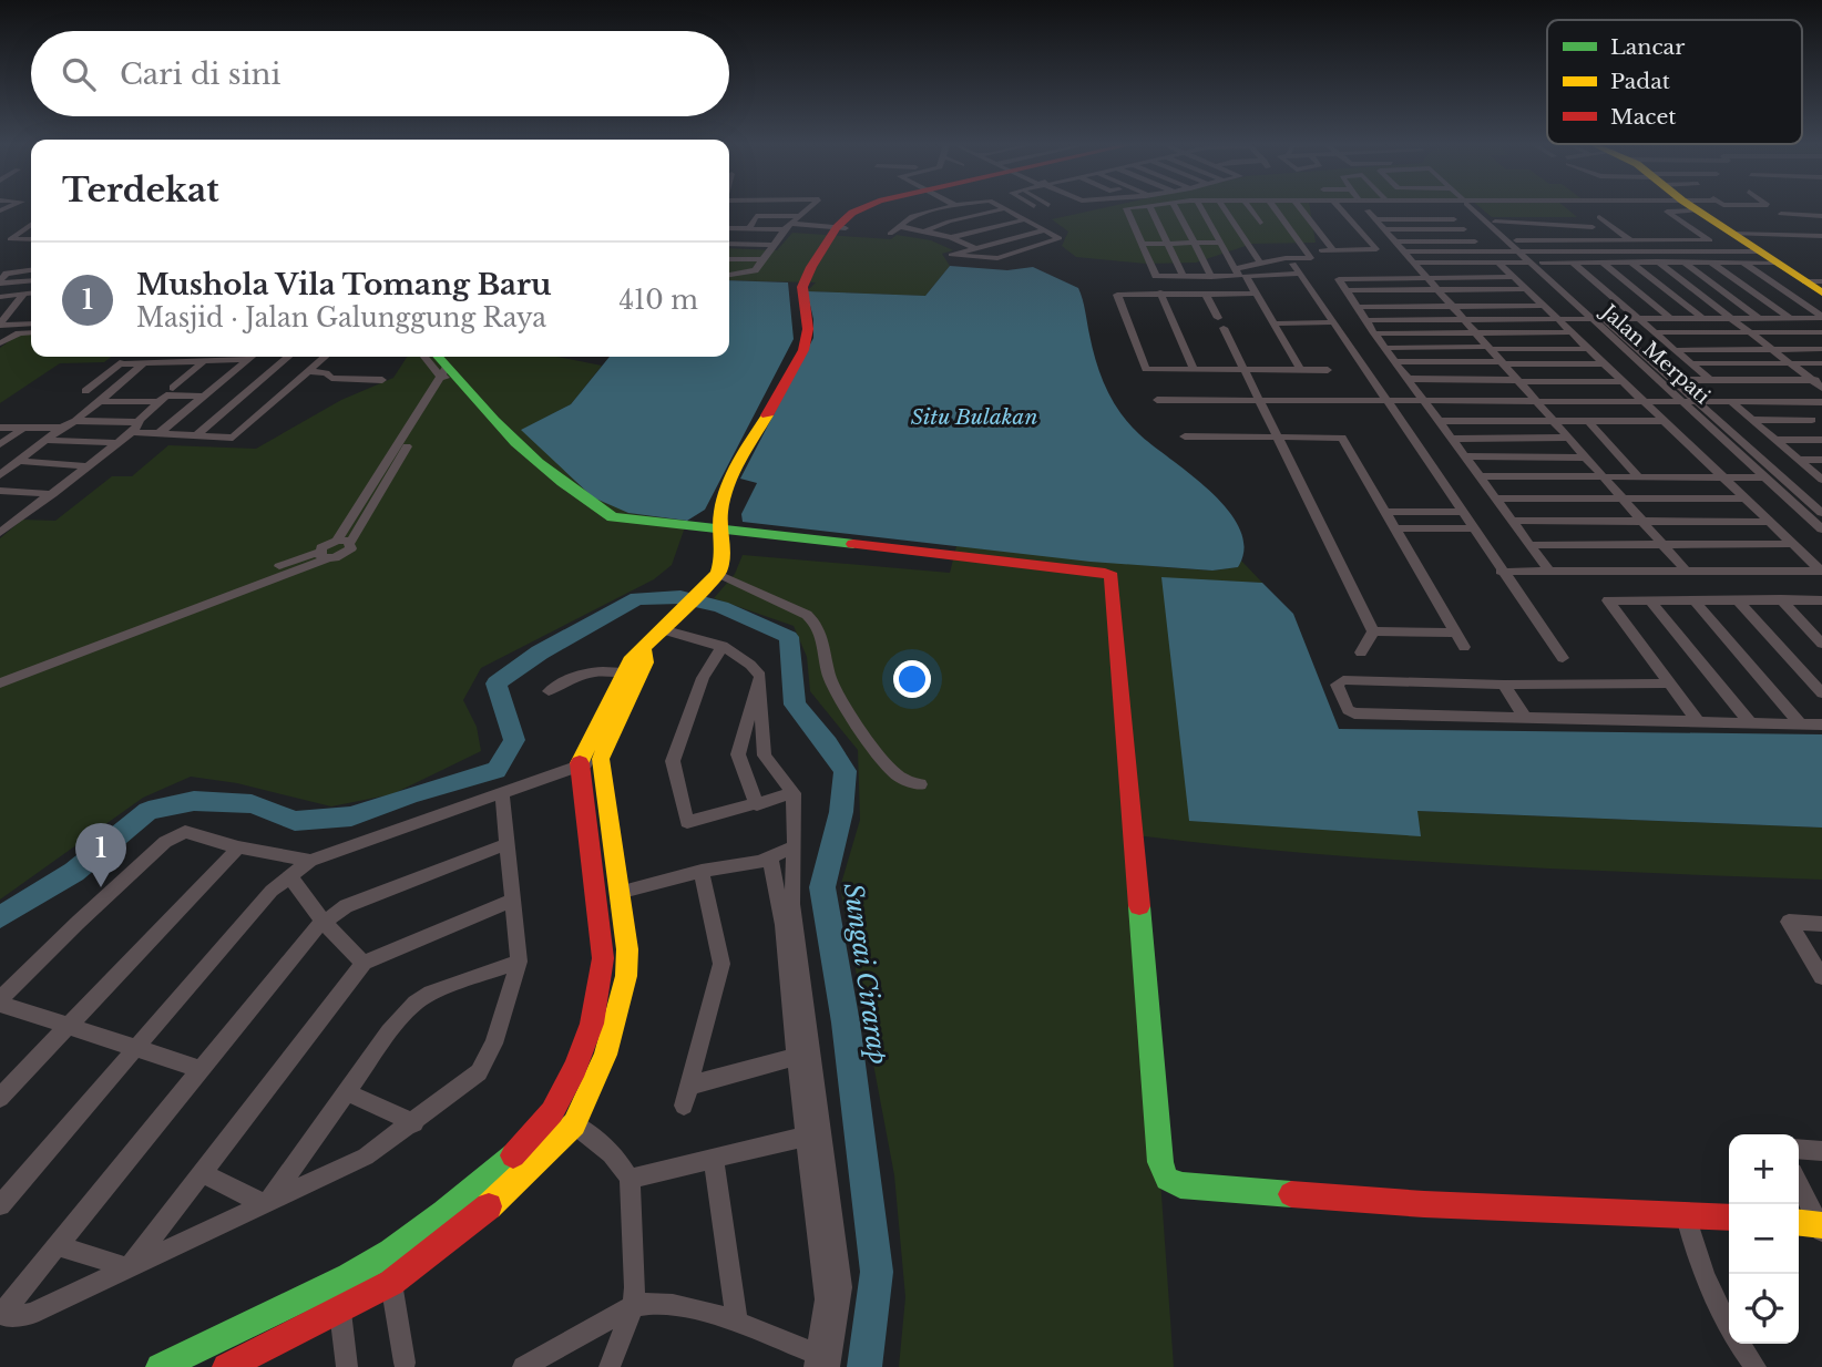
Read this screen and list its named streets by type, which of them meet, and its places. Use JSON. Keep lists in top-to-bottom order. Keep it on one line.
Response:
{"streets":{"street":["Jalan Merpati"]},"water":["Situ Bulakan","Sungai Cirarap"],"legend":["Lancar","Padat","Macet"],"page":{"search":"Cari di sini","heading":"Terdekat","list":[{"mark":"1","name":"Mushola Vila Tomang Baru","note":"Masjid · Jalan Galunggung Raya","value":"410 m"}],"pins":"1","map_buttons":["+","−"]}}
